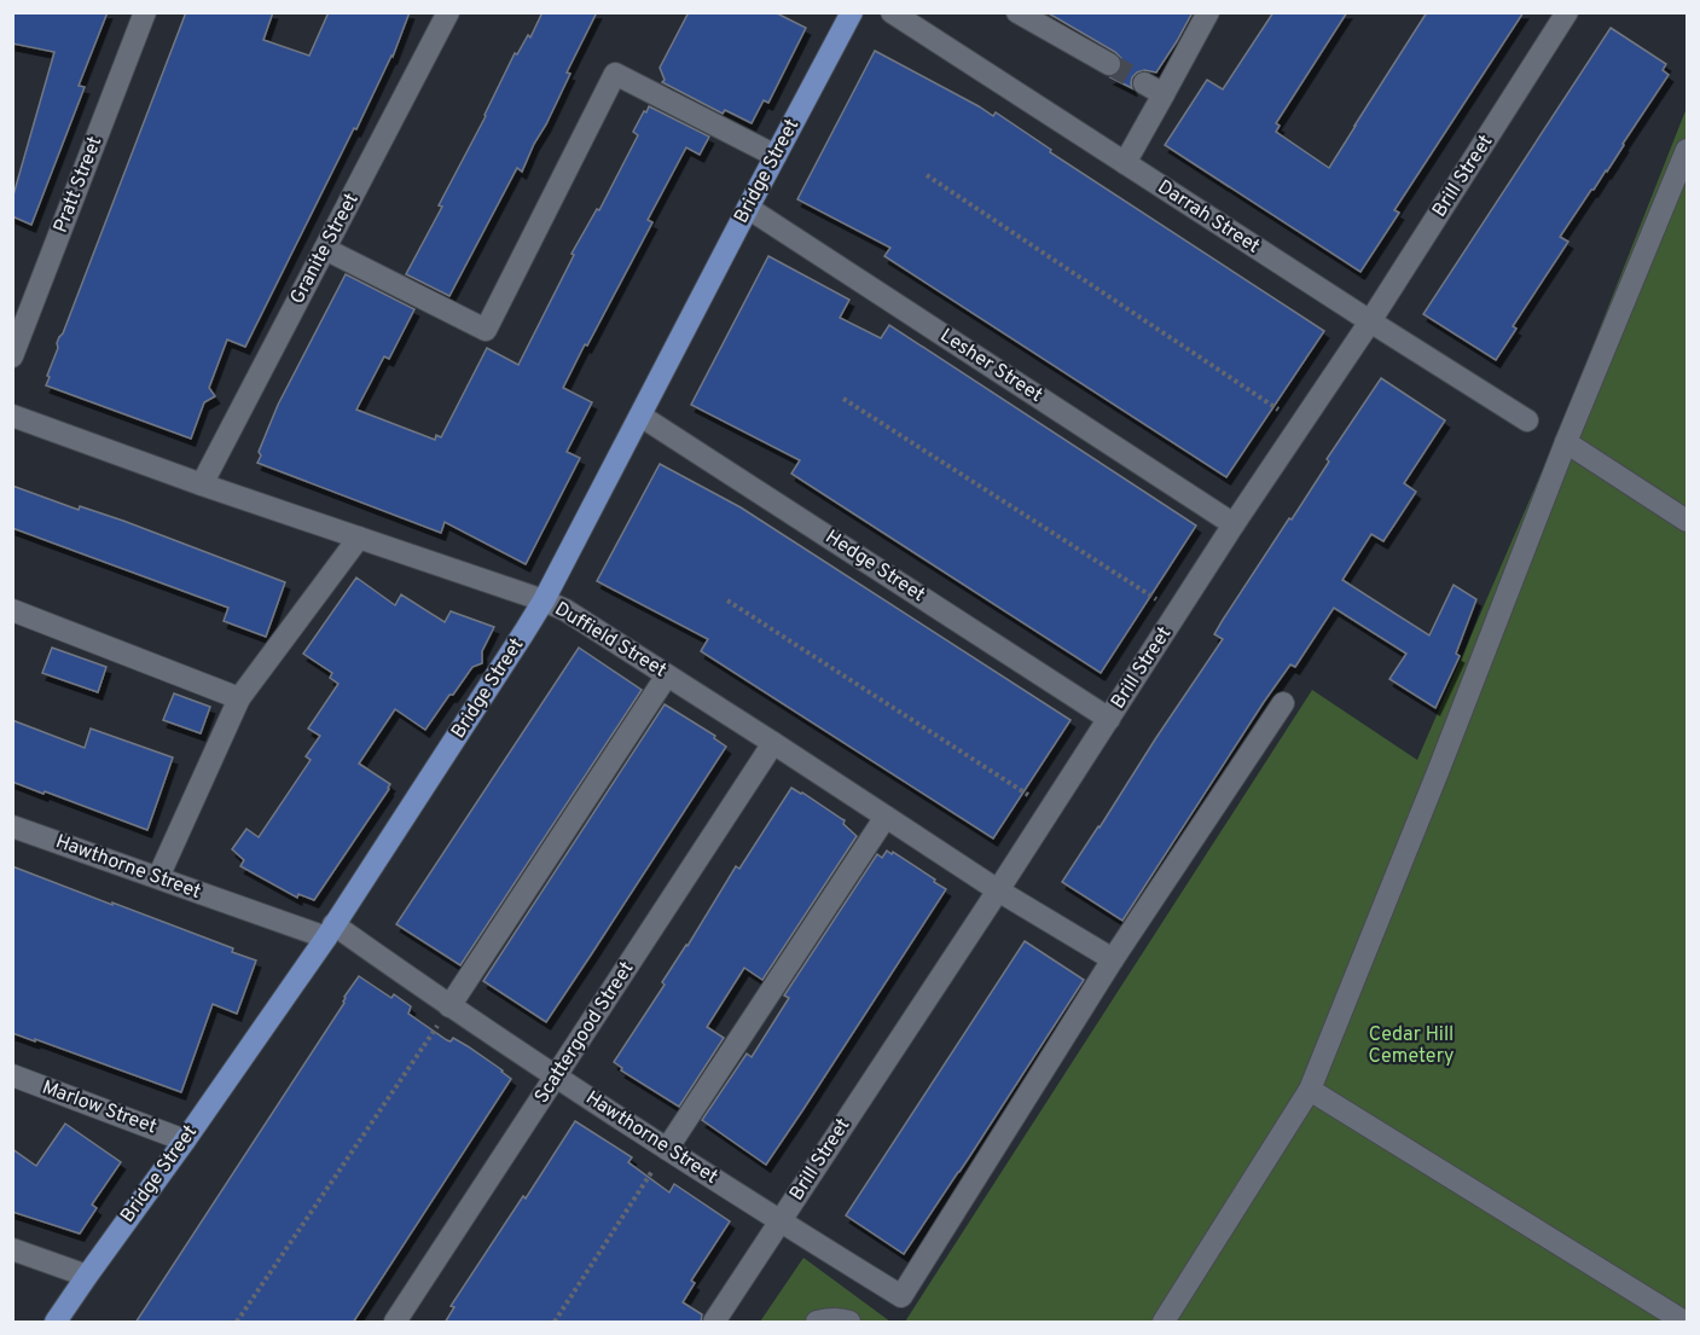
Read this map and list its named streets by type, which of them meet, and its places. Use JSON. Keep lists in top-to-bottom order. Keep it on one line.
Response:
{"streets":{"main road":["Bridge Street"],"street":["Brill Street","Pratt Street","Darrah Street","Granite Street","Lesher Street","Hedge Street","Duffield Street","Hawthorne Street","Scattergood Street","Marlow Street"]},"crossings":[["Bridge Street","Lesher Street"],["Bridge Street","Hedge Street"],["Bridge Street","Duffield Street"],["Bridge Street","Hawthorne Street"],["Bridge Street","Marlow Street"],["Brill Street","Darrah Street"],["Brill Street","Lesher Street"],["Brill Street","Hedge Street"],["Brill Street","Duffield Street"],["Brill Street","Hawthorne Street"],["Granite Street","Duffield Street"],["Duffield Street","Hawthorne Street"],["Duffield Street","Scattergood Street"],["Hawthorne Street","Scattergood Street"]],"parks":["Cedar Hill Cemetery"]}
